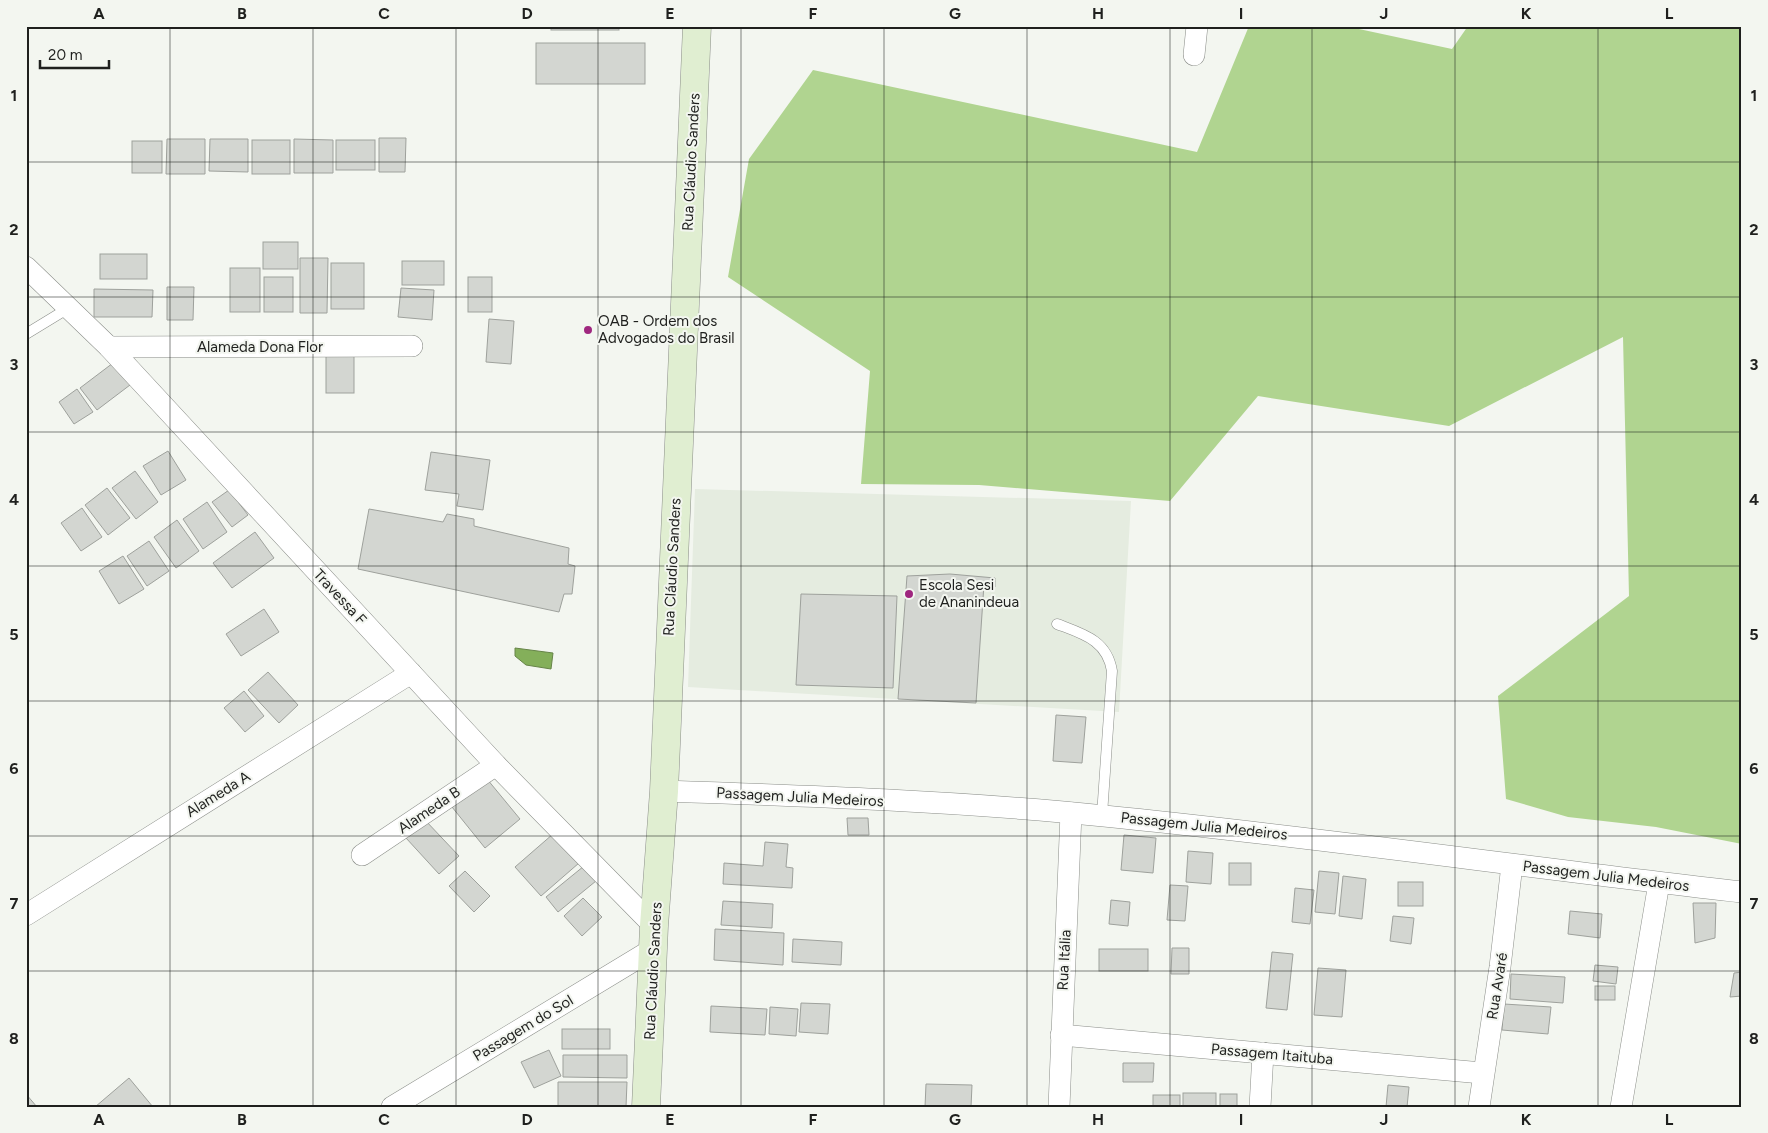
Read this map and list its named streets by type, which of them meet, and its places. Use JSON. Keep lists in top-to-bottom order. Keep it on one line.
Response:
{"streets":{"main road":["Rua Cláudio Sanders"],"street":["Alameda Dona Flor","Travessa F","Alameda A","Passagem Julia Medeiros","Alameda B","Rua Itália","Rua Avaré","Passagem do Sol","Passagem Itaituba"]},"crossings":[["Rua Cláudio Sanders","Travessa F"],["Rua Cláudio Sanders","Passagem Julia Medeiros"],["Rua Cláudio Sanders","Passagem do Sol"],["Alameda Dona Flor","Travessa F"],["Travessa F","Alameda A"],["Travessa F","Alameda B"],["Travessa F","Passagem do Sol"],["Passagem Julia Medeiros","Rua Itália"],["Passagem Julia Medeiros","Rua Avaré"],["Rua Itália","Passagem Itaituba"],["Rua Avaré","Passagem Itaituba"]],"places":["OAB - Ordem dos Advogados do Brasil","Escola Sesi de Ananindeua"],"scale_bar":"20 m","grid":{"columns":["A","B","C","D","E","F","G","H","I","J","K","L"],"rows":["1","2","3","4","5","6","7","8"]}}
